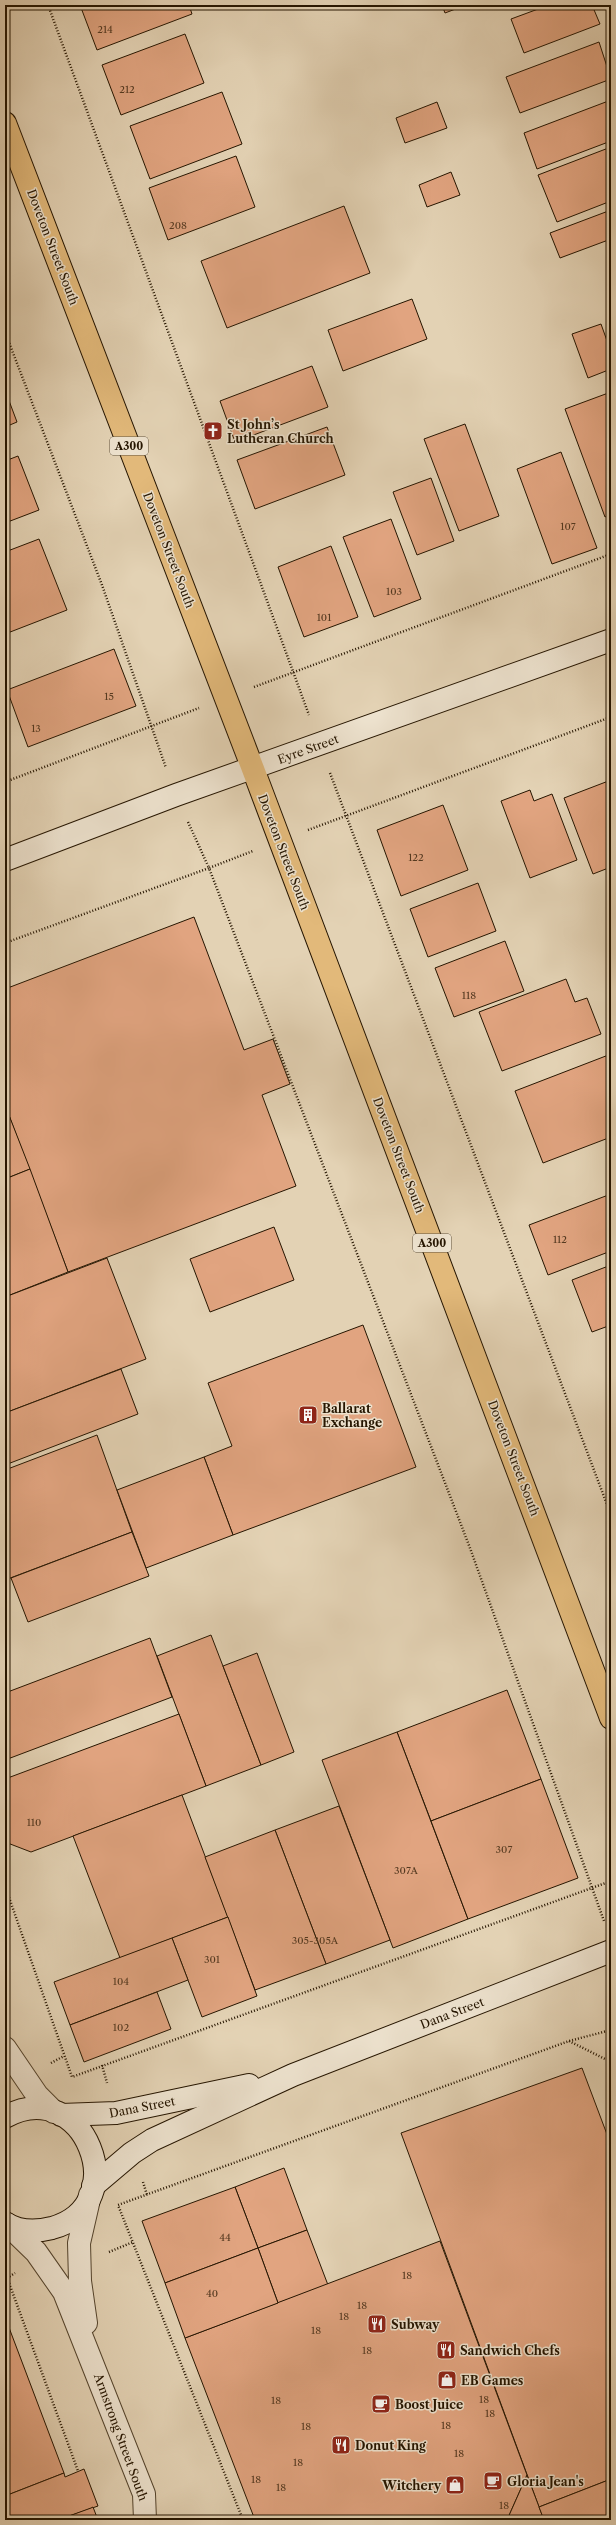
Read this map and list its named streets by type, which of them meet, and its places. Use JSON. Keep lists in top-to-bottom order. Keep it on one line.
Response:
{"streets":{"highway":["Doveton Street South","A300"],"street":["Eyre Street","Dana Street","Armstrong Street South"]},"crossings":[["Doveton Street South","Eyre Street"],["Dana Street","Armstrong Street South"]],"places":{"church":["St John’s Lutheran Church"],"building":["Ballarat Exchange"],"restaurant":["Subway","Sandwich Chefs","Donut King"],"shop":["EB Games","Witchery"],"cafe":["Boost Juice","Gloria Jean's"]},"house_numbers":["214","212","208","107","103","101","15","13","122","118","112","110","307","307A","305-305A","301","104","102","44","18","40","18","18","18","18","18","18","18","18","18","18","18","18","18","18"]}
